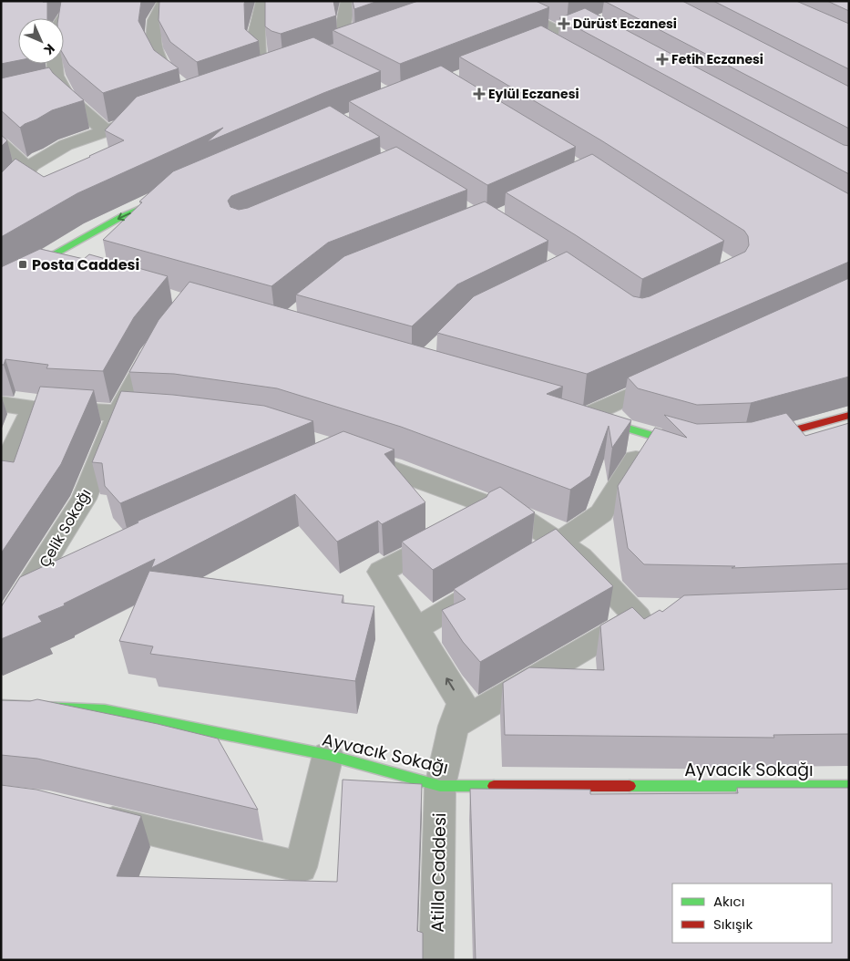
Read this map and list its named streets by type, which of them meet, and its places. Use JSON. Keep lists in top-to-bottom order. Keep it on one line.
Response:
{"streets":{"street":["Çelik Sokağı","Ayvacık Sokağı","Atilla Caddesi"]},"crossings":[["Ayvacık Sokağı","Atilla Caddesi"]],"places":{"health":["Dürüst Eczanesi","Fetih Eczanesi","Eylül Eczanesi"],"transit":["Posta Caddesi"]},"legend":["Akıcı","Sıkışık"],"north":"bottom right"}
